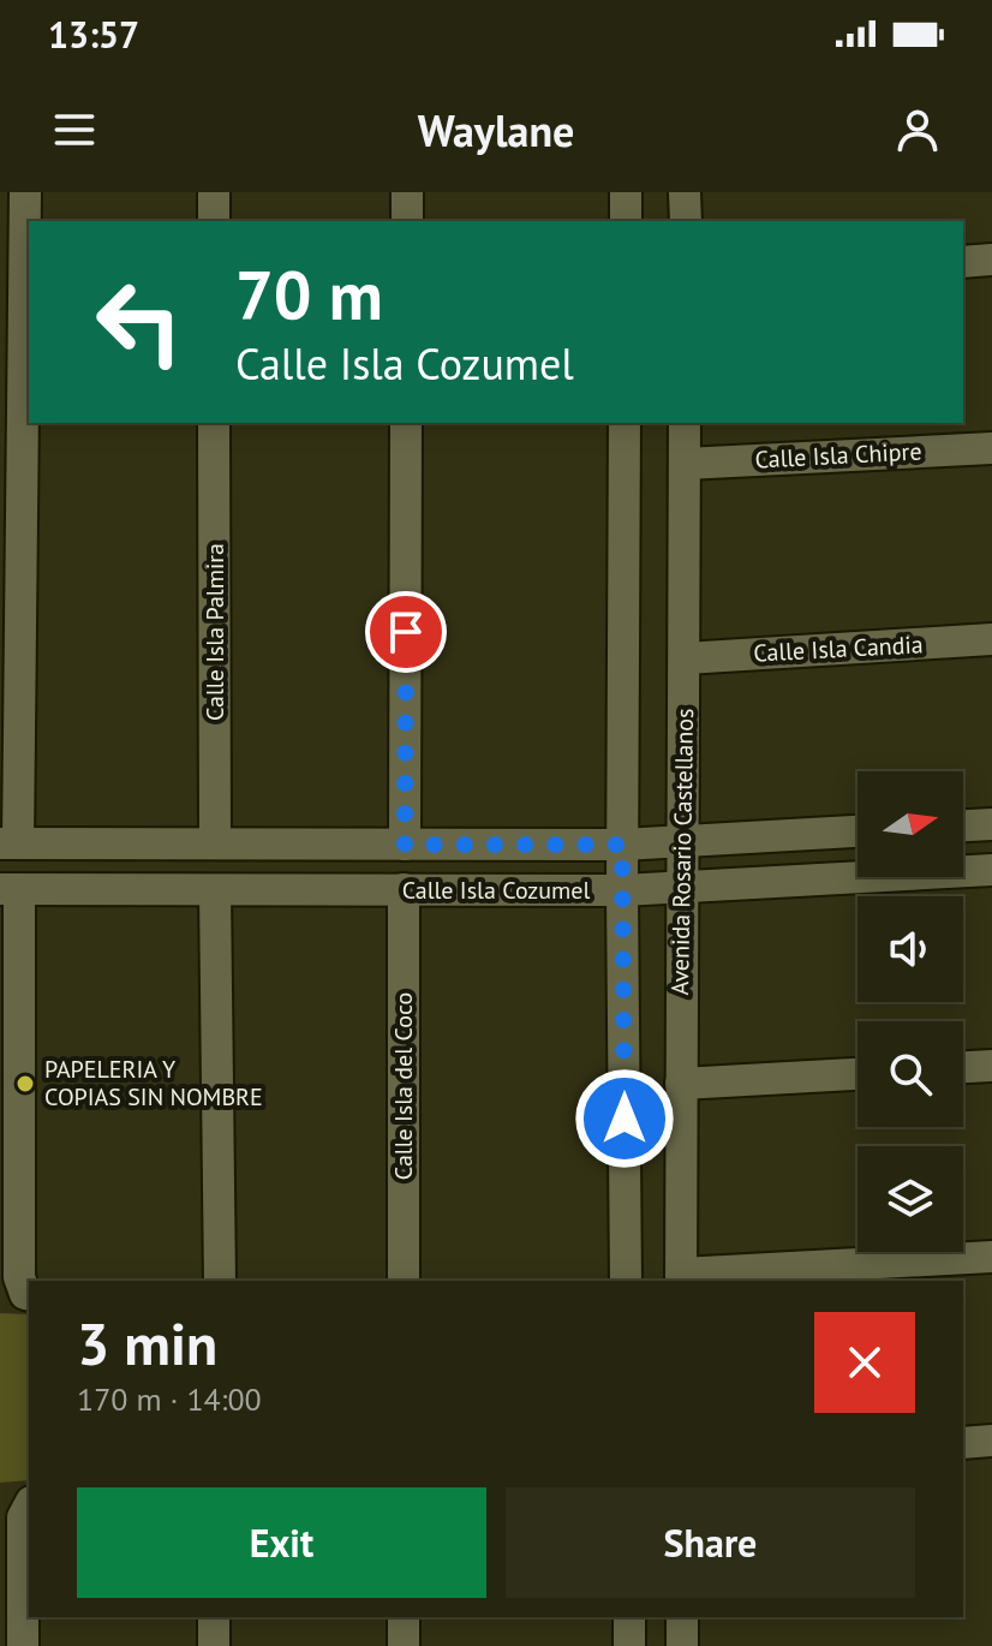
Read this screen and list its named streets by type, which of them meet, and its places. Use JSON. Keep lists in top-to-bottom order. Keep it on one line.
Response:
{"streets":{"street":["Calle Isla Chipre","Calle Isla Palmira","Calle Isla Candia","Avenida Rosario Castellanos","Calle Isla Cozumel","Calle Isla del Coco"]},"crossings":[["Calle Isla Chipre","Avenida Rosario Castellanos"],["Calle Isla Palmira","Calle Isla Cozumel"],["Calle Isla Candia","Avenida Rosario Castellanos"],["Avenida Rosario Castellanos","Calle Isla Cozumel"],["Calle Isla Cozumel","Calle Isla del Coco"]],"places":["PAPELERIA Y COPIAS SIN NOMBRE"],"north":"right","page":{"status":"13:57","header":"Waylane","turn":["70 m","Calle Isla Cozumel"],"heading":["3 min","170 m · 14:00"],"buttons":["Exit","Share"]}}
